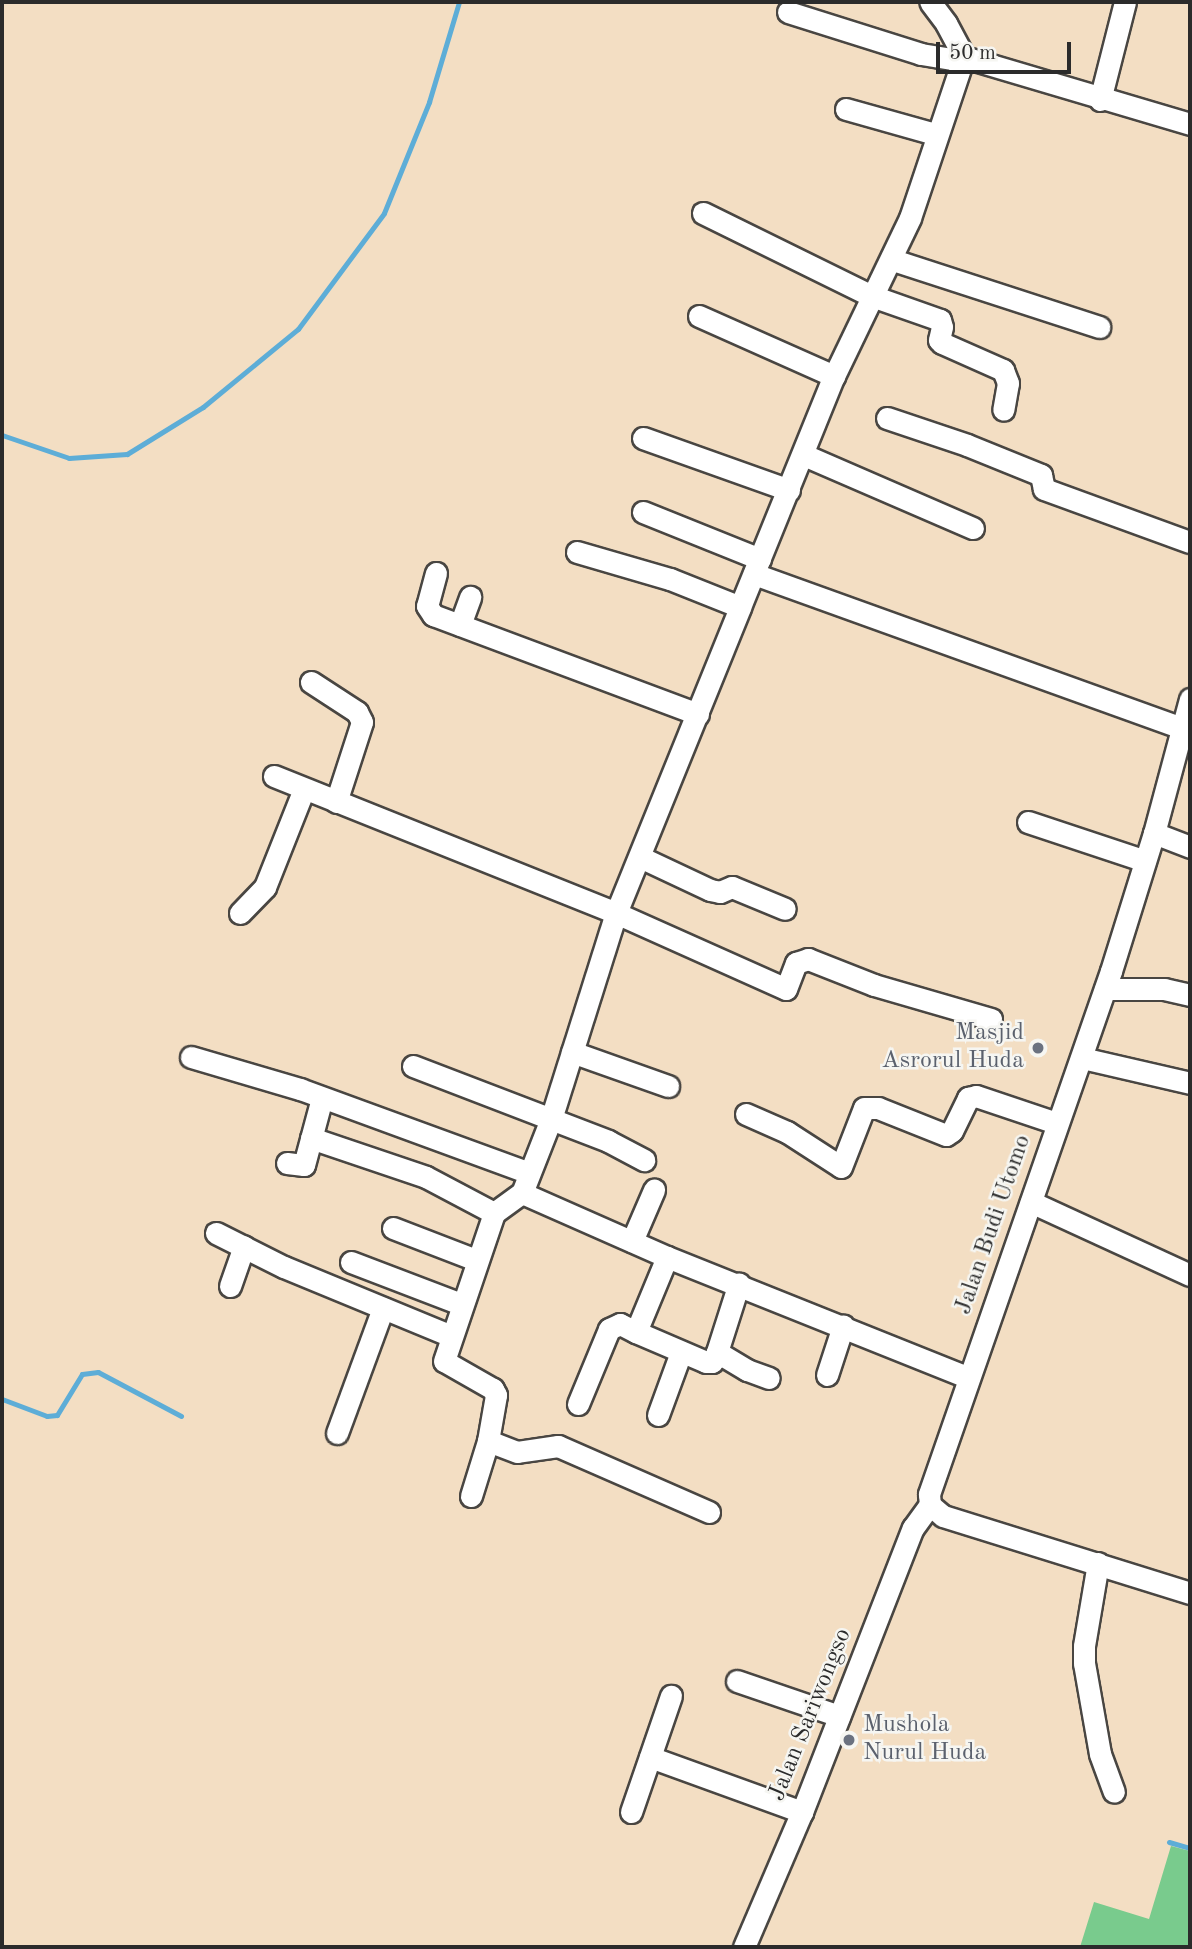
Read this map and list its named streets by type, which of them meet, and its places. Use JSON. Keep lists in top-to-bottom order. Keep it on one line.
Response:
{"streets":{"street":["Jalan Budi Utomo","Jalan Sariwongso"]},"crossings":[["Jalan Budi Utomo","Jalan Sariwongso"]],"places":["Masjid Asrorul Huda","Mushola Nurul Huda"],"scale_bar":"50 m"}
